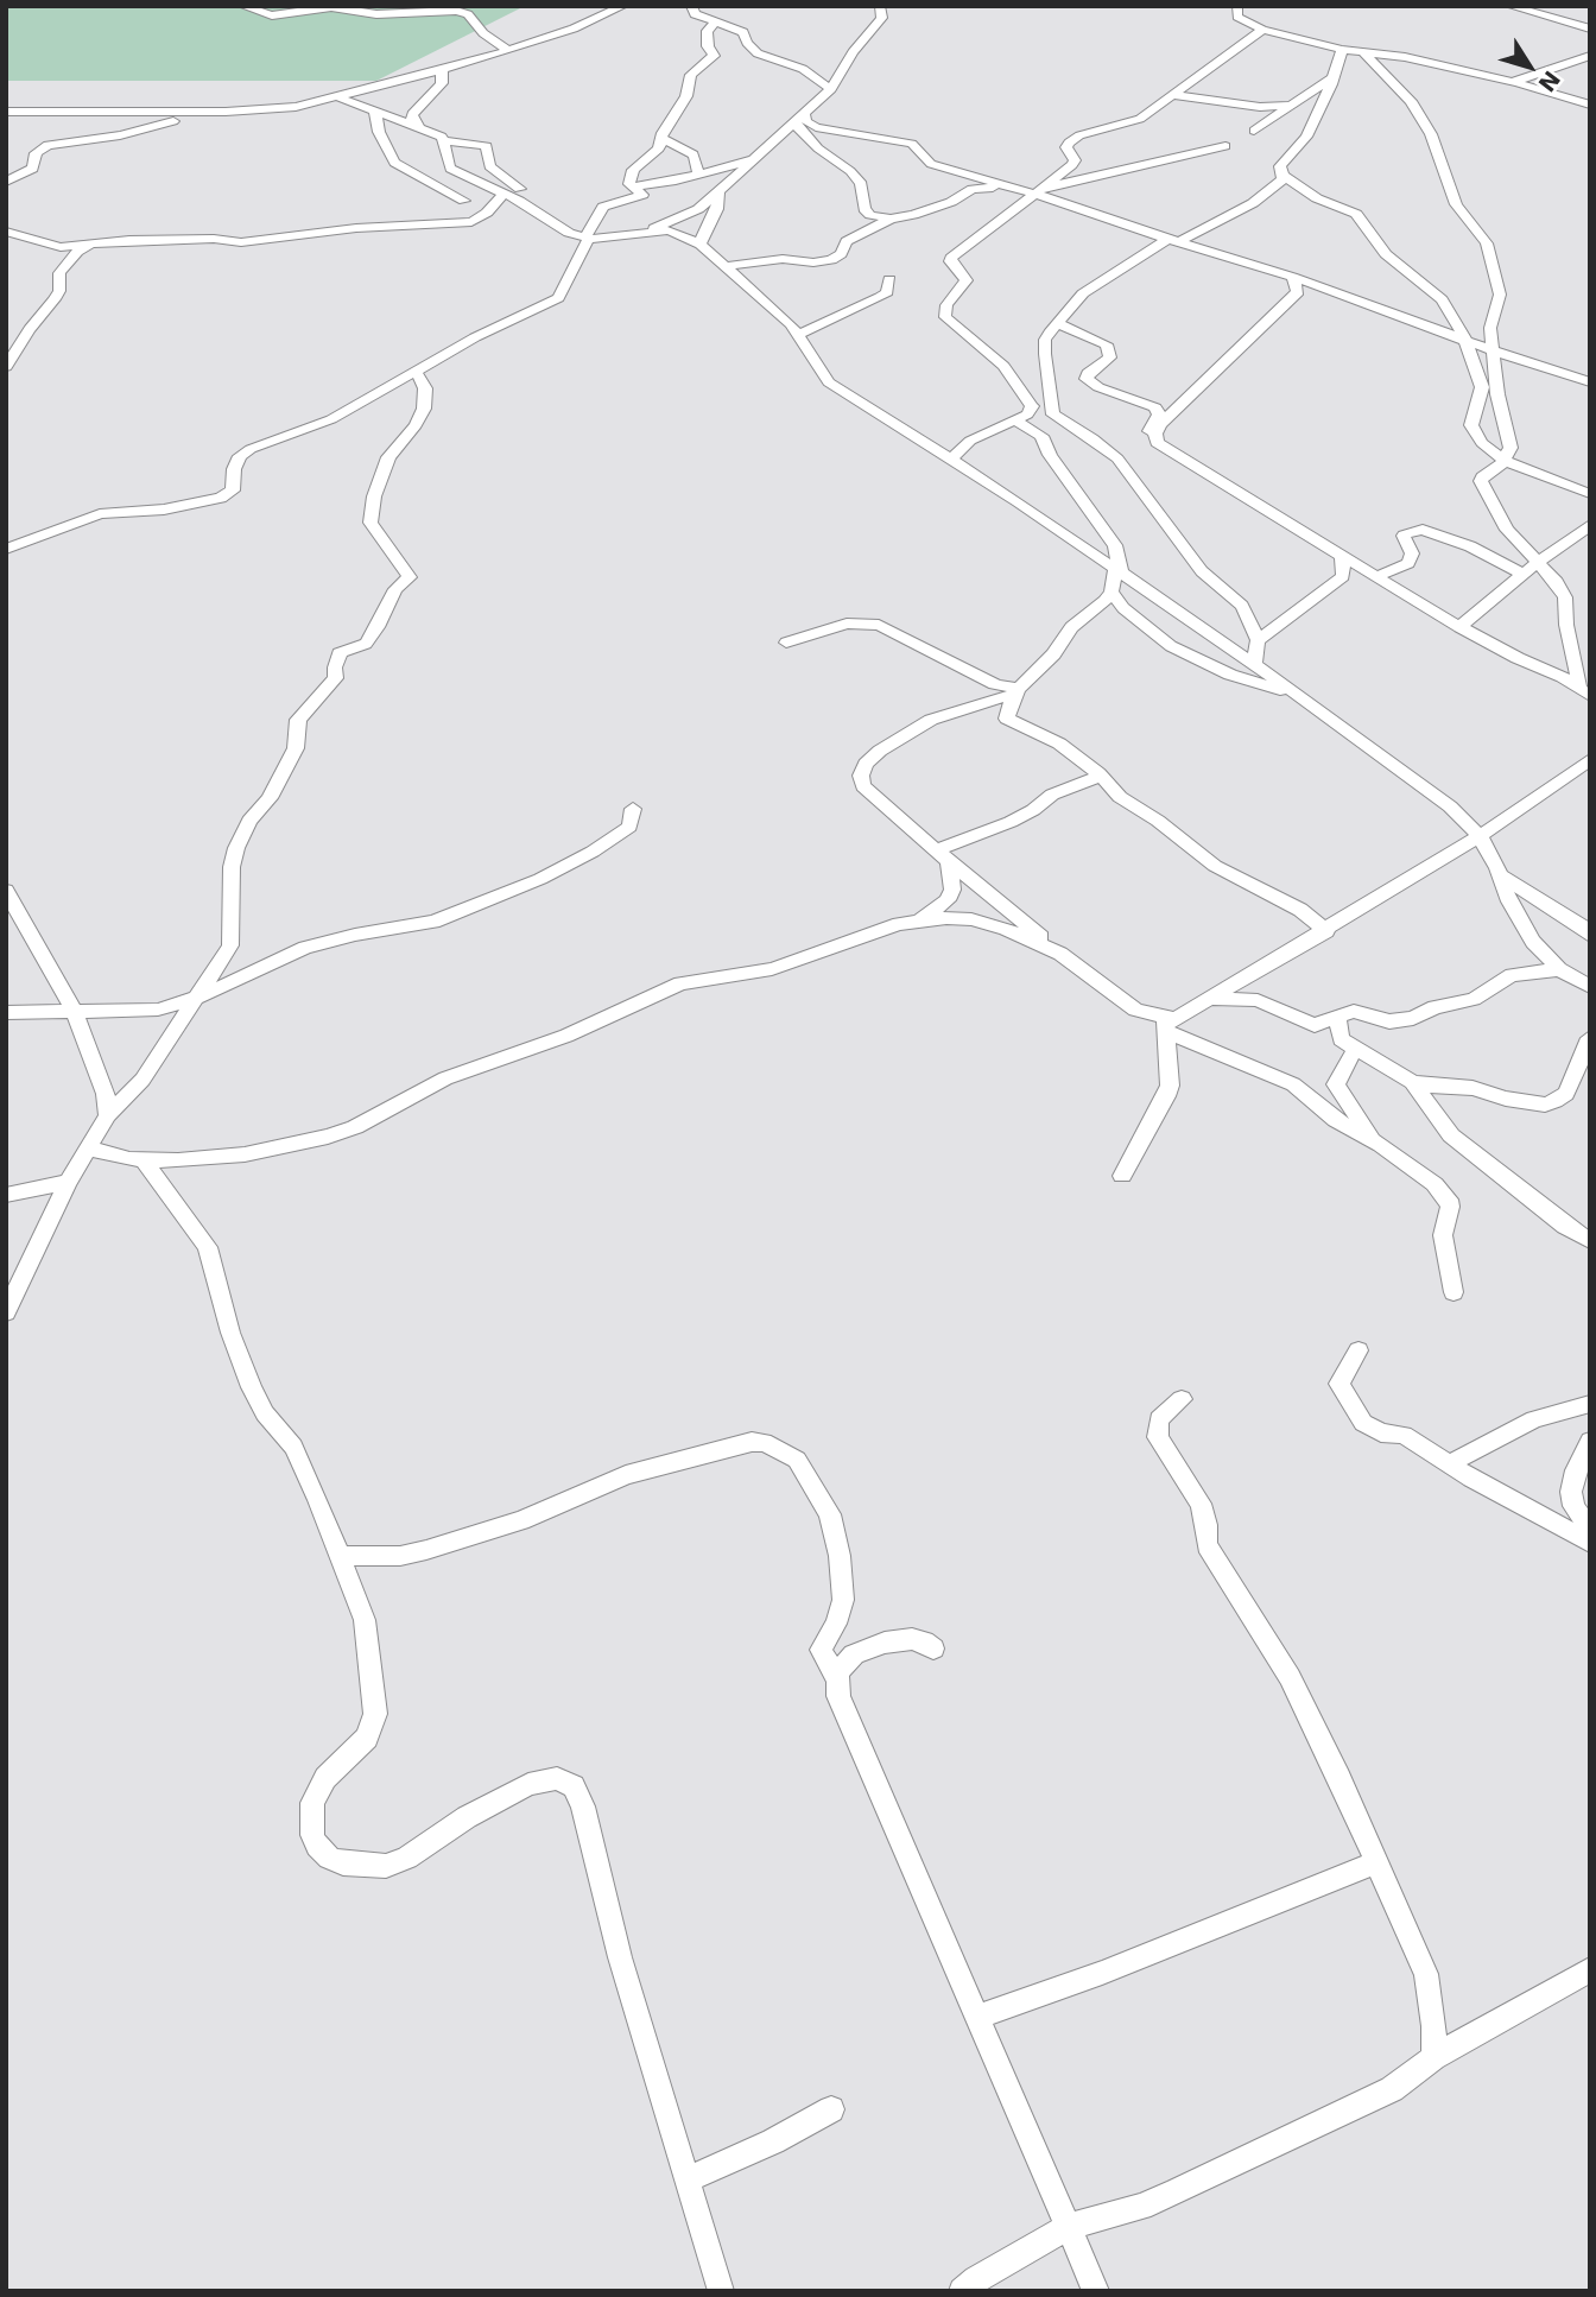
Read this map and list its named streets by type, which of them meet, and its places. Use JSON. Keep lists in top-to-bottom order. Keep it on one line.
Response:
{"north":"bottom right"}
